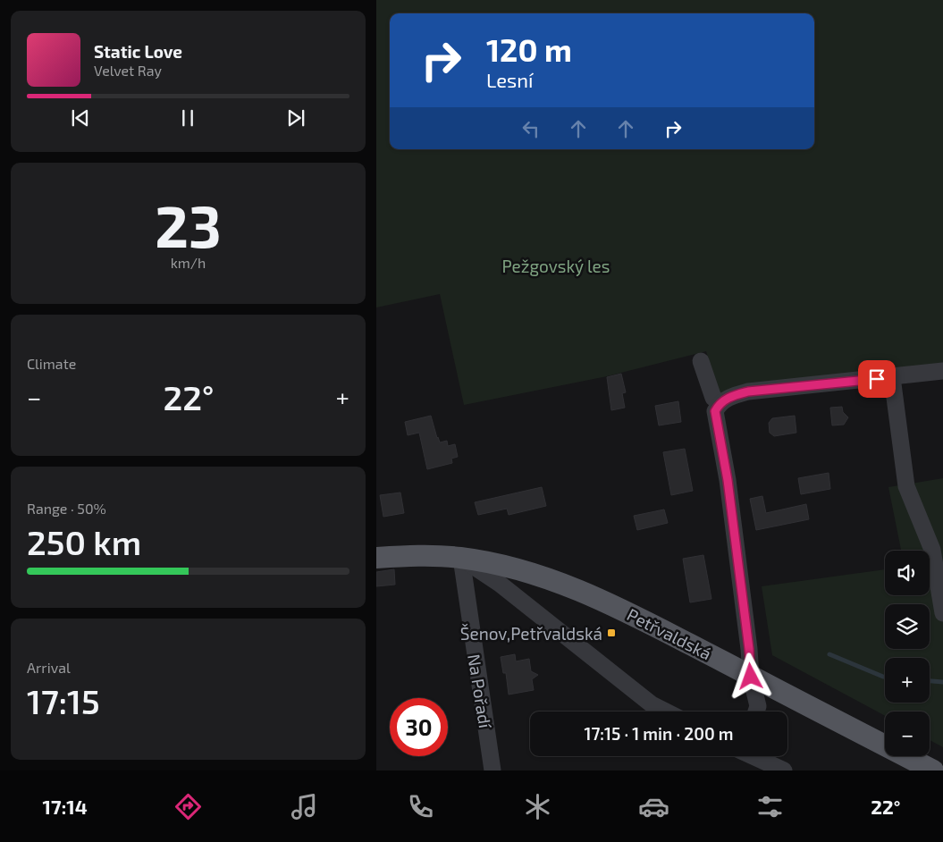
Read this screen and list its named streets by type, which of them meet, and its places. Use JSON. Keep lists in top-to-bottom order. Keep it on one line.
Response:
{"streets":{"main road":["Petřvaldská"],"street":["Na Pořadí"]},"crossings":[["Petřvaldská","Na Pořadí"]],"parks":["Pežgovský les"],"places":{"transit":["Šenov,Petřvaldská"]},"page":{"turn":["120 m","Lesní"],"song":["Static Love","Velvet Ray"],"tile":[["23","km/h"],"Climate",["Range · 50%","250 km"],["Arrival","17:15"]],"heat":["−","22°","+"],"map_buttons":["+","−"],"limit":"30","trip":"17:15 · 1 min · 200 m","tabs":["17:14","22°"]}}
